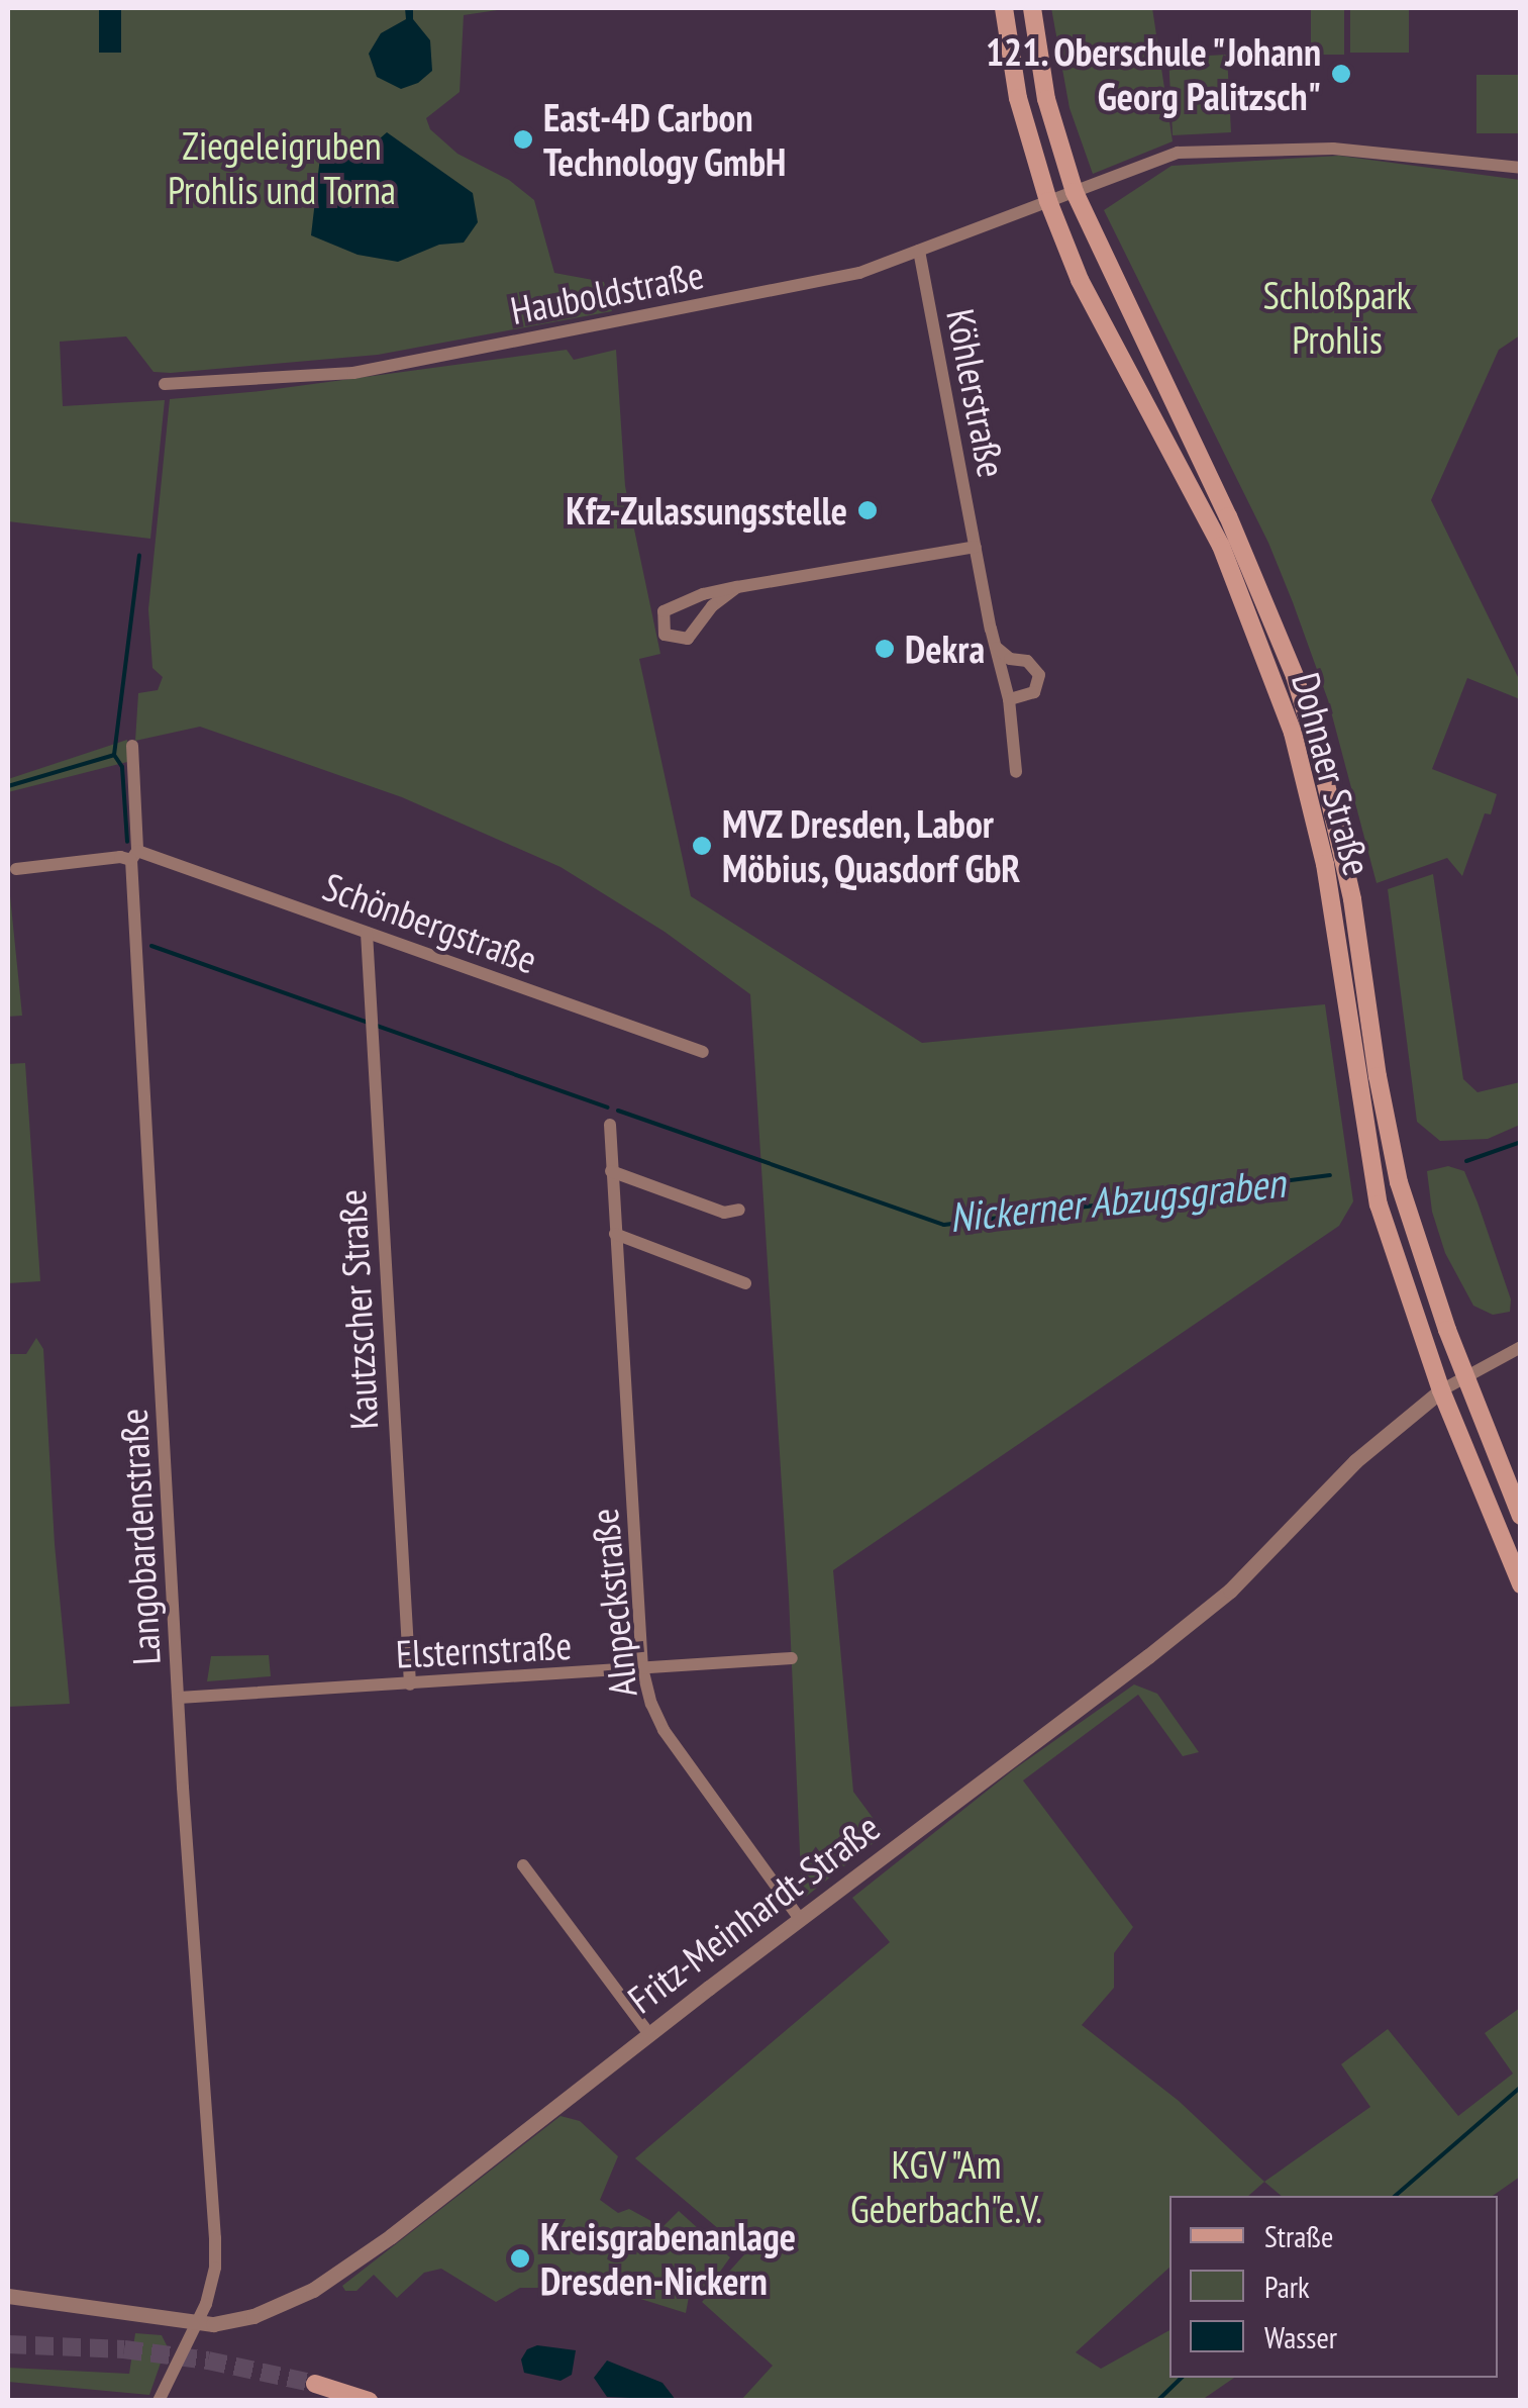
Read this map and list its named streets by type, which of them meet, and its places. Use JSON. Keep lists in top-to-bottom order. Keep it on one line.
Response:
{"streets":{"main road":["Dohnaer Straße"],"street":["Hauboldstraße","Köhlerstraße","Schönbergstraße","Kautzscher Straße","Langobardenstraße","Alnpeckstraße","Elsternstraße","Fritz-Meinhardt-Straße"]},"crossings":[["Hauboldstraße","Köhlerstraße"],["Hauboldstraße","Dohnaer Straße"],["Dohnaer Straße","Fritz-Meinhardt-Straße"],["Schönbergstraße","Kautzscher Straße"],["Schönbergstraße","Langobardenstraße"],["Kautzscher Straße","Elsternstraße"],["Langobardenstraße","Elsternstraße"],["Langobardenstraße","Fritz-Meinhardt-Straße"],["Alnpeckstraße","Elsternstraße"],["Alnpeckstraße","Fritz-Meinhardt-Straße"]],"water":["Nickerner Abzugsgraben"],"parks":["Ziegeleigruben Prohlis und Torna","Schloßpark Prohlis","KGV \"Am Geberbach\"e.V."],"places":["121. Oberschule \"Johann Georg Palitzsch\"","East-4D Carbon Technology GmbH","Kfz-Zulassungsstelle","Dekra","MVZ Dresden, Labor Möbius, Quasdorf GbR","Kreisgrabenanlage Dresden-Nickern"],"legend":["Straße","Park","Wasser"]}
